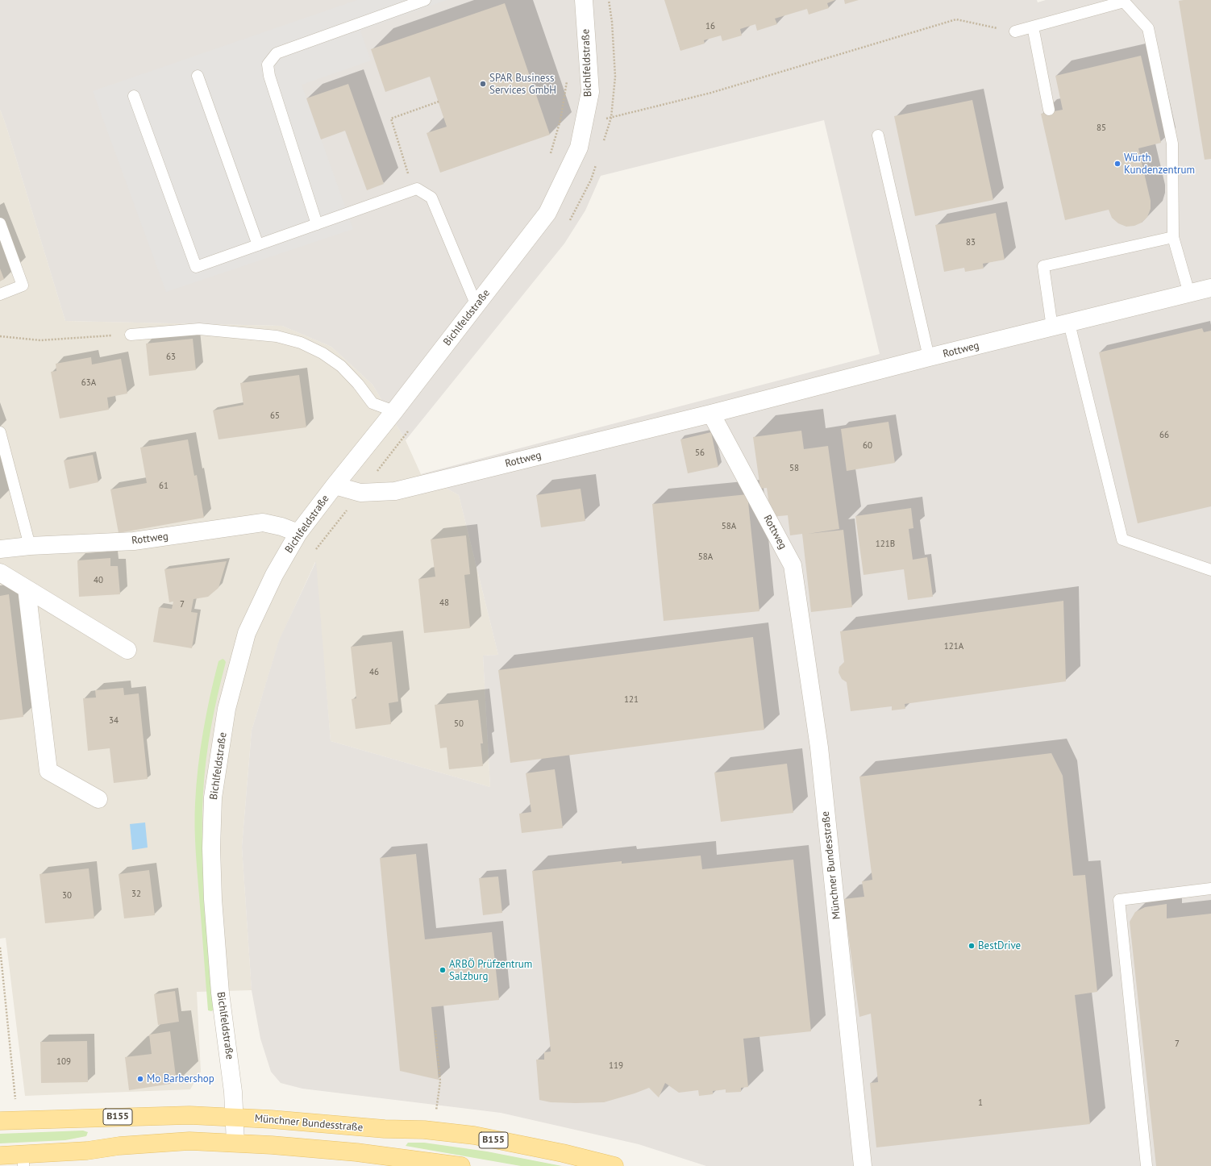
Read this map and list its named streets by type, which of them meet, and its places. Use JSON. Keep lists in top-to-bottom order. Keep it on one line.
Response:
{"streets":{"main road":["Münchner Bundesstraße","B155"],"street":["Bichlfeldstraße","Rottweg"]},"crossings":[["Bichlfeldstraße","Rottweg"],["Bichlfeldstraße","Münchner Bundesstraße"],["Rottweg","Münchner Bundesstraße"]],"places":["SPAR Business Services GmbH","Würth Kundenzentrum","BestDrive","ARBÖ Prüfzentrum Salzburg","Mo Barbershop"],"house_numbers":["16","85","83","63","63A","65","66","60","56","58","61","58A","121B","58A","40","48","7","121A","46","121","34","50","32","30","7","109","119","1"]}
